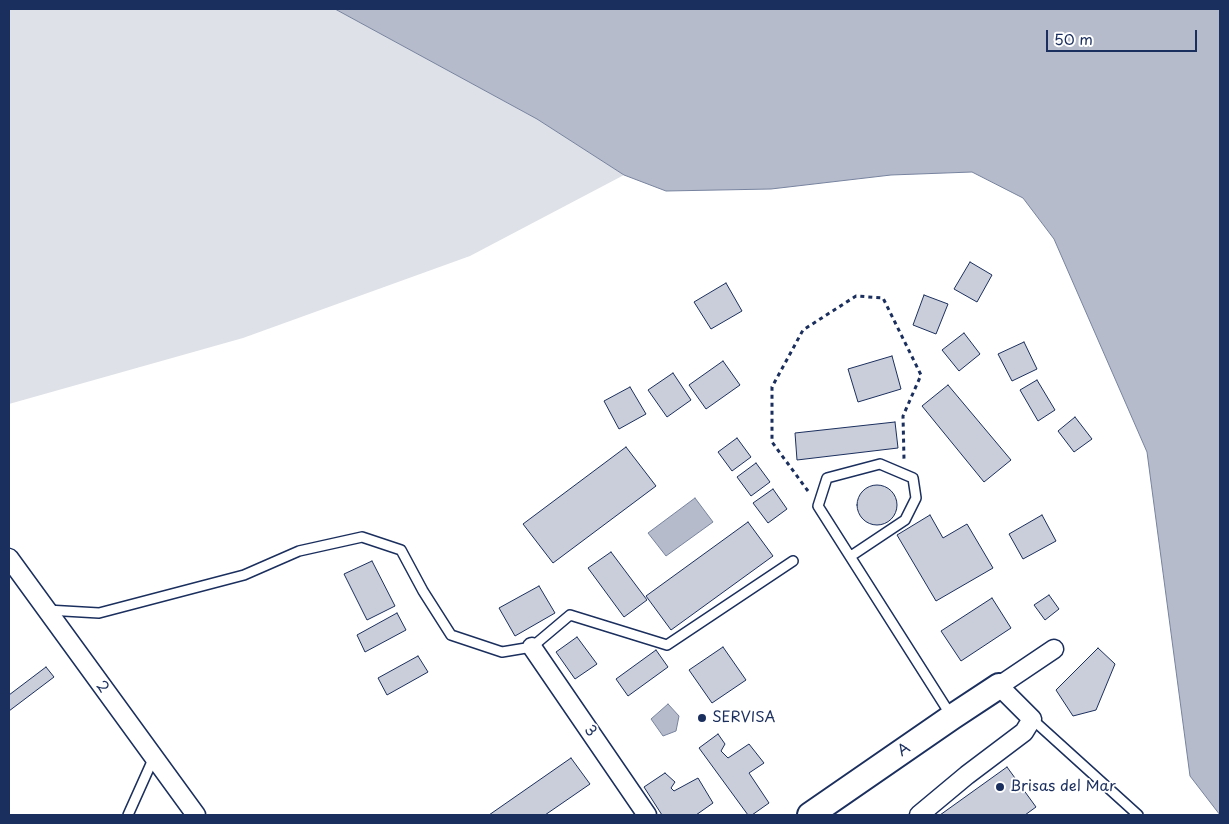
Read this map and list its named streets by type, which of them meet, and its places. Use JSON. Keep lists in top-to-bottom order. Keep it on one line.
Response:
{"streets":{"main road":["A"],"street":["2","3"]},"places":["SERVISA","Brisas del Mar"],"scale_bar":"50 m"}
